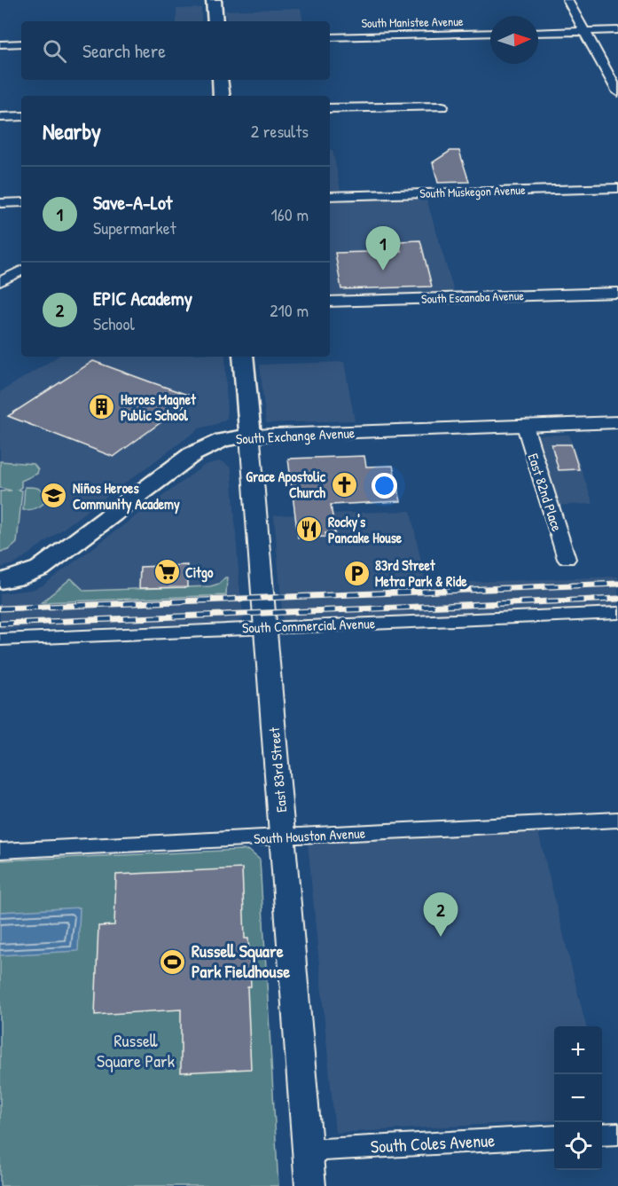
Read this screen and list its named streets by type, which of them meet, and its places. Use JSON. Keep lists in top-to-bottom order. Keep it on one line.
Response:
{"streets":{"main road":["South Exchange Avenue","East 83rd Street"],"street":["South Manistee Avenue","South Muskegon Avenue","South Escanaba Avenue","East 82nd Place","South Commercial Avenue","South Houston Avenue","South Coles Avenue"]},"crossings":[["South Exchange Avenue","East 82nd Place"],["South Exchange Avenue","East 83rd Street"],["South Commercial Avenue","East 83rd Street"],["East 83rd Street","South Houston Avenue"],["East 83rd Street","South Coles Avenue"]],"parks":["Russell Square Park"],"places":{"building":["Heroes Magnet Public School"],"church":["Grace Apostolic Church"],"school or university":["Niños Heroes Community Academy"],"restaurant":["Rocky's Pancake House"],"supermarket":["Citgo"],"parking":["83rd Street Metra Park & Ride"],"sports":["Russell Square Park Fieldhouse"]},"north":"right","page":{"search":"Search here","heading":["Nearby","2 results"],"list":[{"mark":"1","name":"Save-A-Lot","note":"Supermarket","value":"160 m"},{"mark":"2","name":"EPIC Academy","note":"School","value":"210 m"}],"pins":["1","2"],"map_buttons":["+","−"]}}
